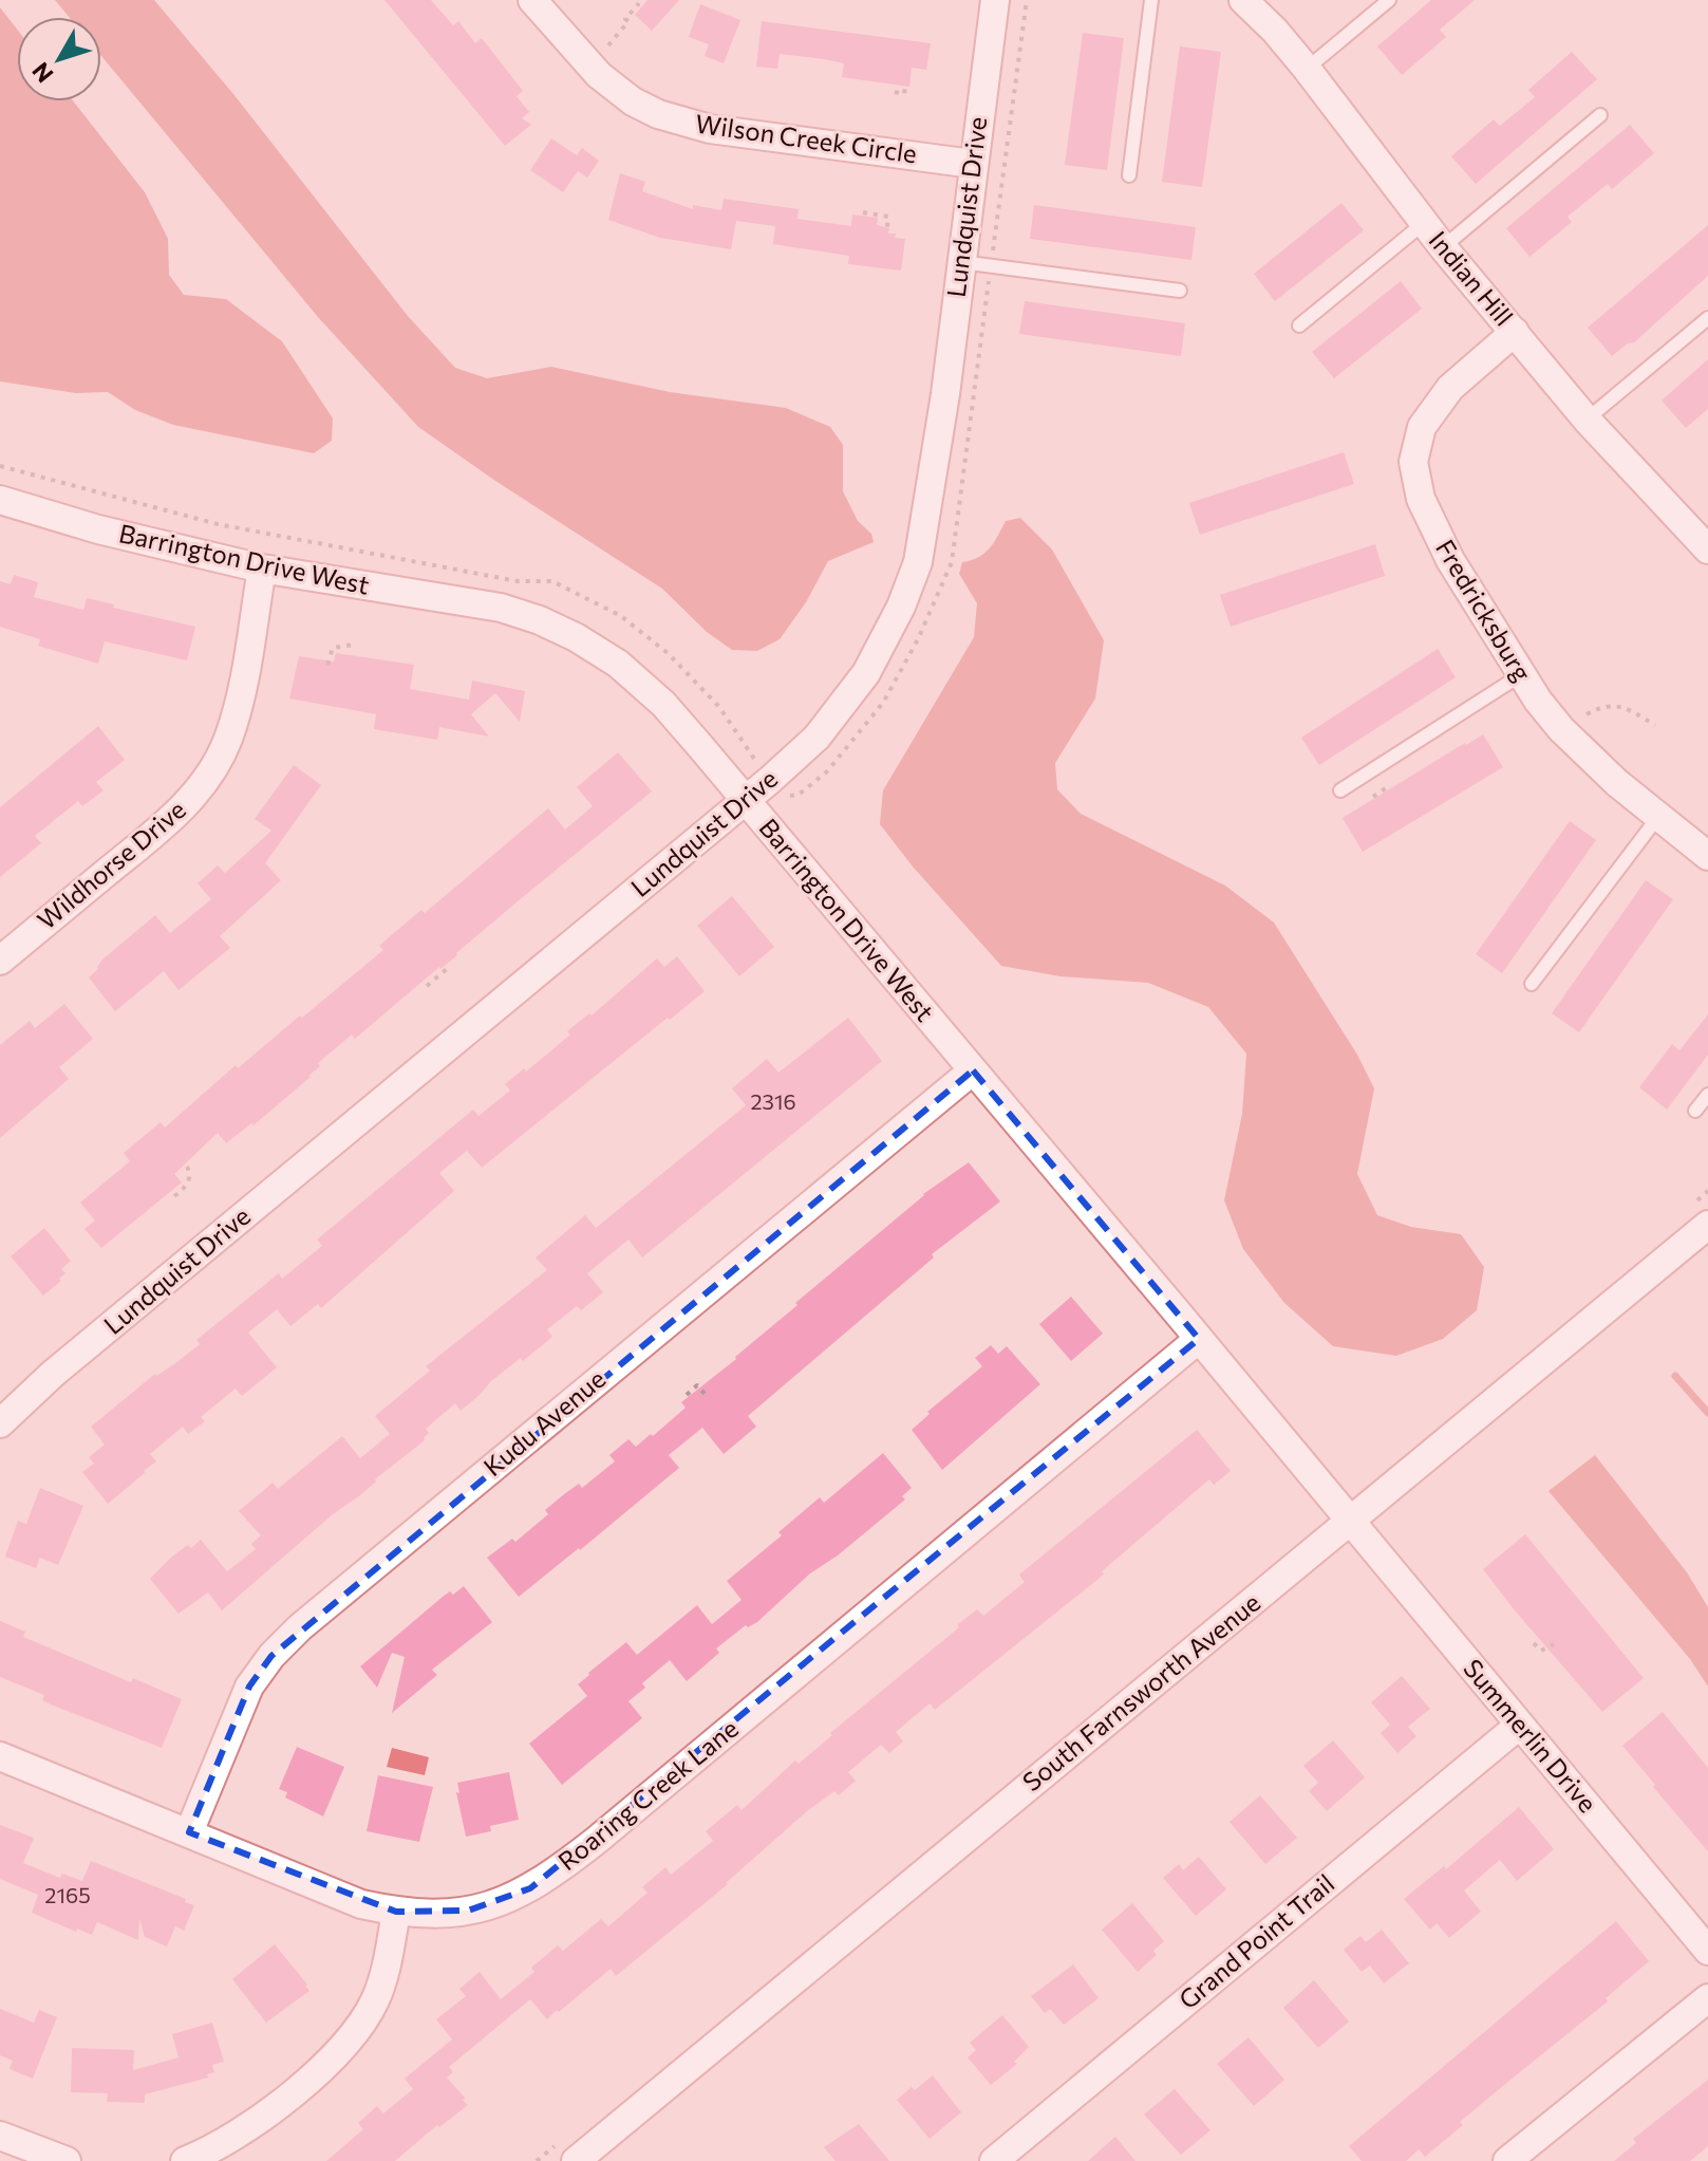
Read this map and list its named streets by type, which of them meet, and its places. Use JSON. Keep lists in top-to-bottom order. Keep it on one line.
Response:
{"streets":{"street":["Wilson Creek Circle","Lundquist Drive","Indian Hill","Barrington Drive West","Fredricksburg","Wildhorse Drive","Kudu Avenue","South Farnsworth Avenue","Summerlin Drive","Roaring Creek Lane","Grand Point Trail"]},"crossings":[["Wilson Creek Circle","Lundquist Drive"],["Lundquist Drive","Barrington Drive West"],["Indian Hill","Fredricksburg"],["Barrington Drive West","Wildhorse Drive"],["Barrington Drive West","Kudu Avenue"],["Barrington Drive West","South Farnsworth Avenue"],["Barrington Drive West","Summerlin Drive"],["Barrington Drive West","Roaring Creek Lane"],["Kudu Avenue","Roaring Creek Lane"],["South Farnsworth Avenue","Summerlin Drive"],["Summerlin Drive","Grand Point Trail"]],"house_numbers":["2316","2165"],"north":"bottom left"}
